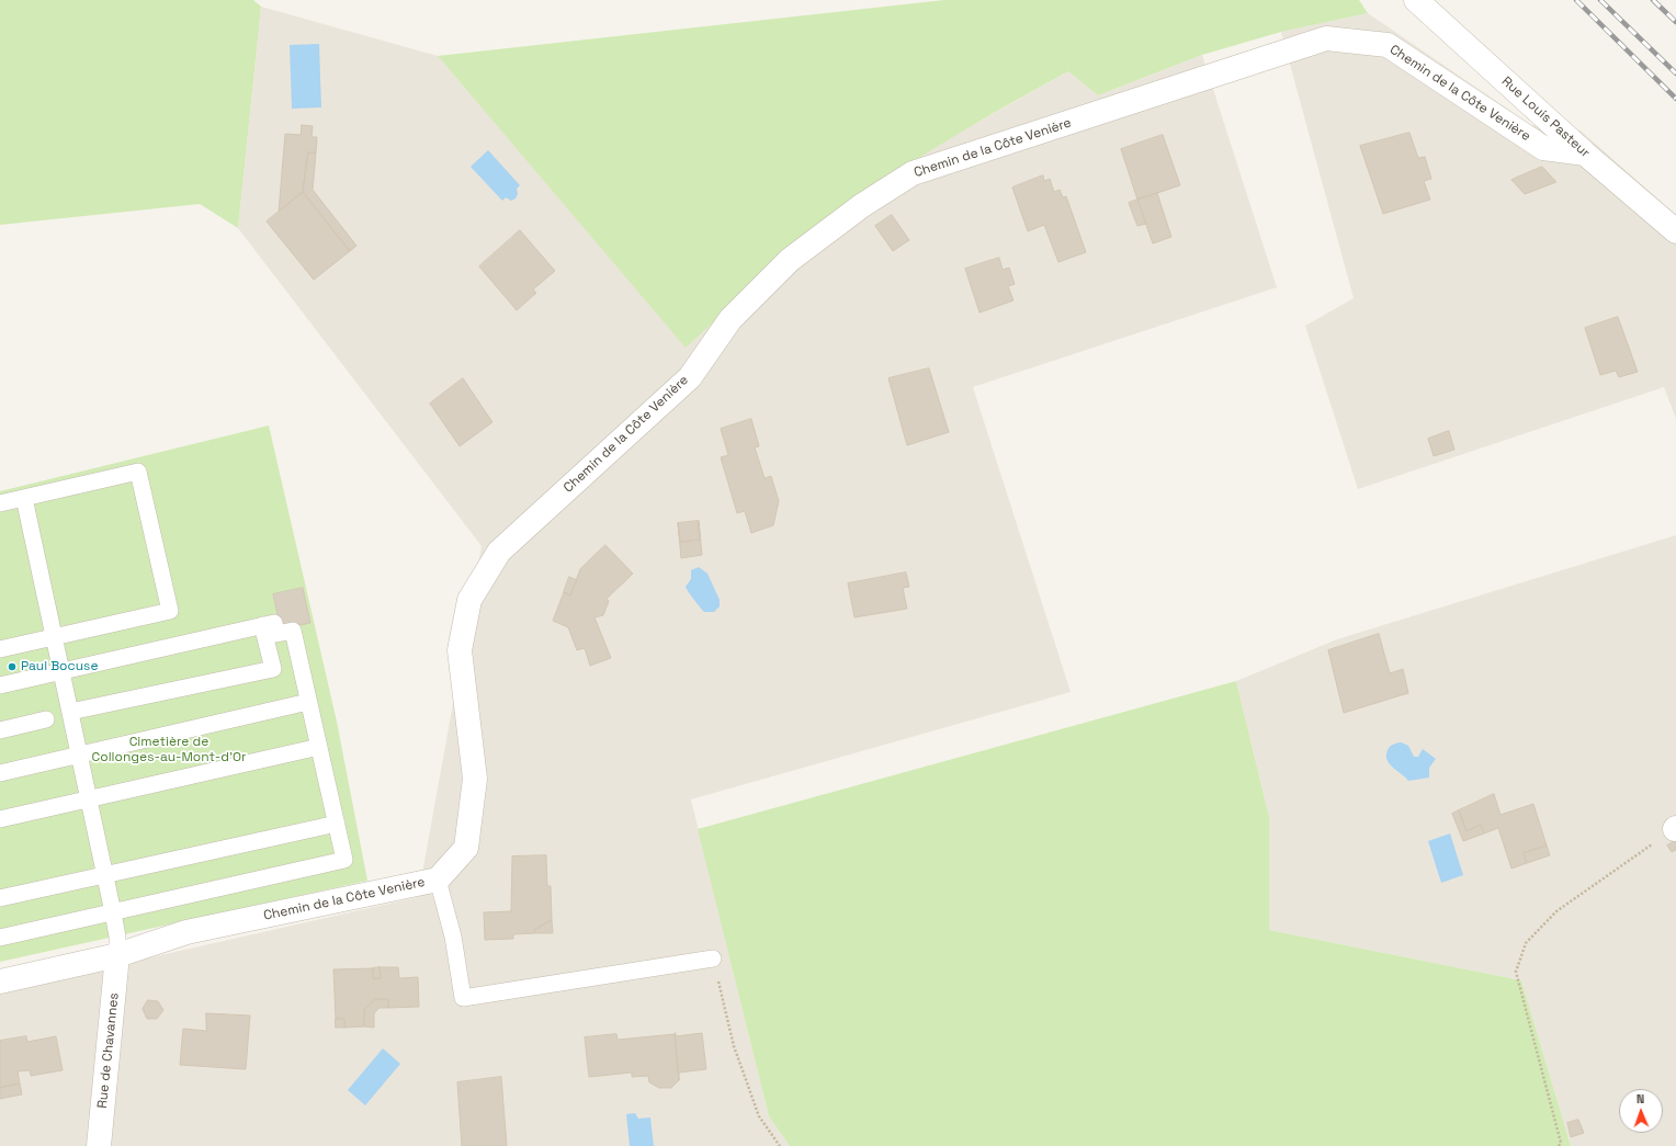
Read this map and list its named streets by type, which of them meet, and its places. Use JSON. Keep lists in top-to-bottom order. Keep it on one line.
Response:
{"streets":{"street":["Chemin de la Côte Venière","Rue Louis Pasteur","Rue de Chavannes"]},"crossings":[["Chemin de la Côte Venière","Rue Louis Pasteur"],["Chemin de la Côte Venière","Rue de Chavannes"]],"parks":["Cimetière de Collonges-au-Mont-d'Or"],"places":["Paul Bocuse"],"north":"top"}
